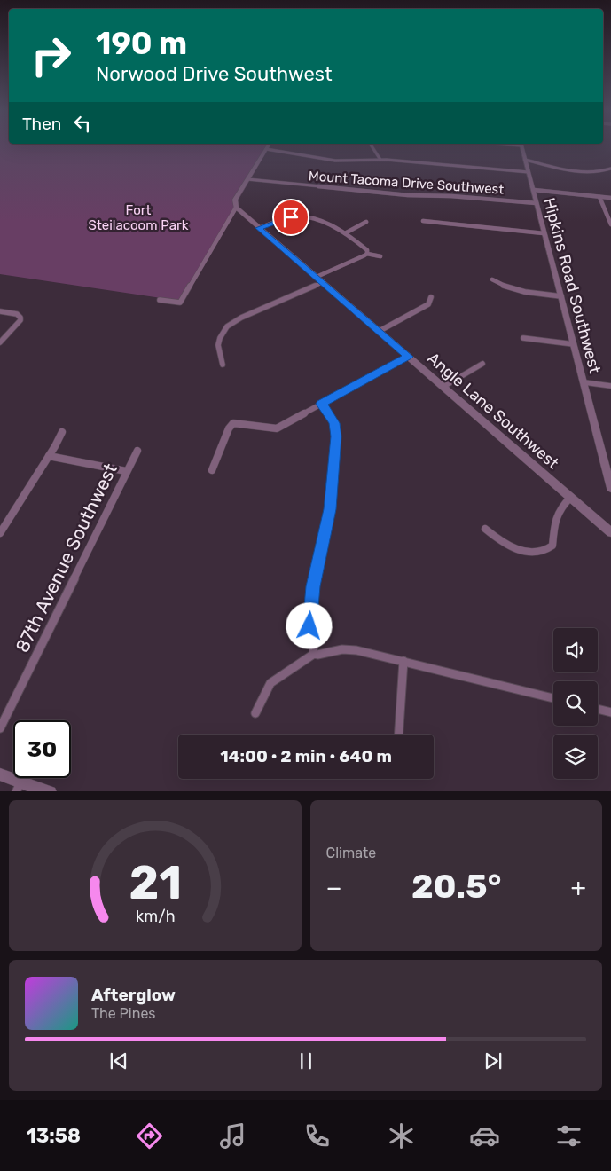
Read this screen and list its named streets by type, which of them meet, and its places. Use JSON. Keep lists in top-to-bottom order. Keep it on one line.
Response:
{"streets":{"street":["Mount Tacoma Drive Southwest","Hipkins Road Southwest","Angle Lane Southwest","87th Avenue Southwest"]},"crossings":[["Mount Tacoma Drive Southwest","Hipkins Road Southwest"]],"parks":["Fort Steilacoom Park"],"page":{"turn":["190 m","Norwood Drive Southwest"],"then":"Then","limit":"30","trip":"14:00 · 2 min · 640 m","tile":"Climate","heat":["−","20.5°","+"],"song":["Afterglow","The Pines"],"tabs":"13:58","gauge":["21","km/h"]}}
